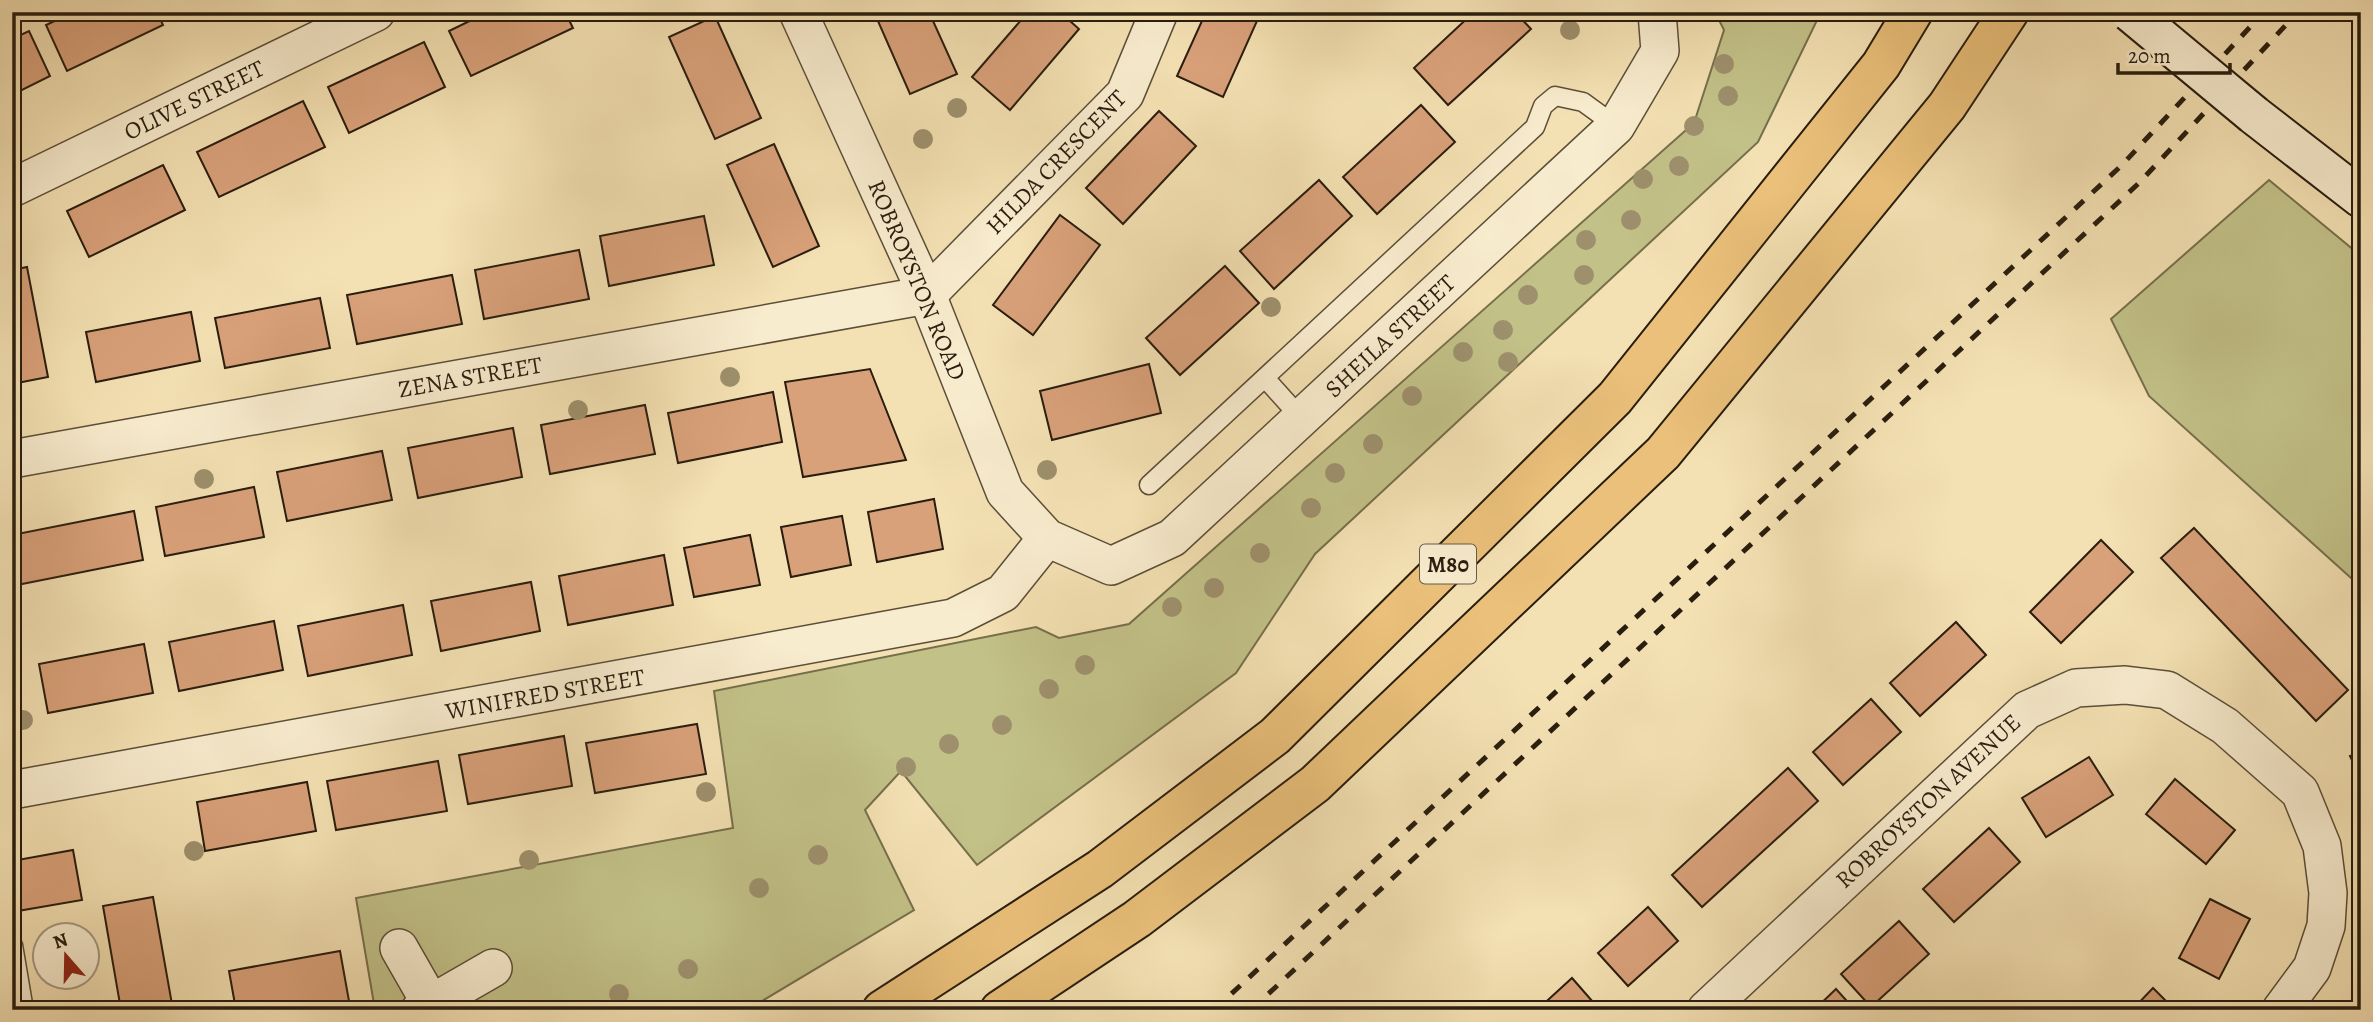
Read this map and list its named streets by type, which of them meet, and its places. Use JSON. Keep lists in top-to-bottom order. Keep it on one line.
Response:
{"streets":{"highway":["M80"],"street":["OLIVE STREET","HILDA CRESCENT","ROBROYSTON ROAD","SHEILA STREET","ZENA STREET","WINIFRED STREET","ROBROYSTON AVENUE"]},"crossings":[["HILDA CRESCENT","ROBROYSTON ROAD"],["HILDA CRESCENT","ZENA STREET"],["ROBROYSTON ROAD","SHEILA STREET"],["ROBROYSTON ROAD","ZENA STREET"],["ROBROYSTON ROAD","WINIFRED STREET"],["SHEILA STREET","WINIFRED STREET"]],"scale_bar":"20 m","north":"top"}
